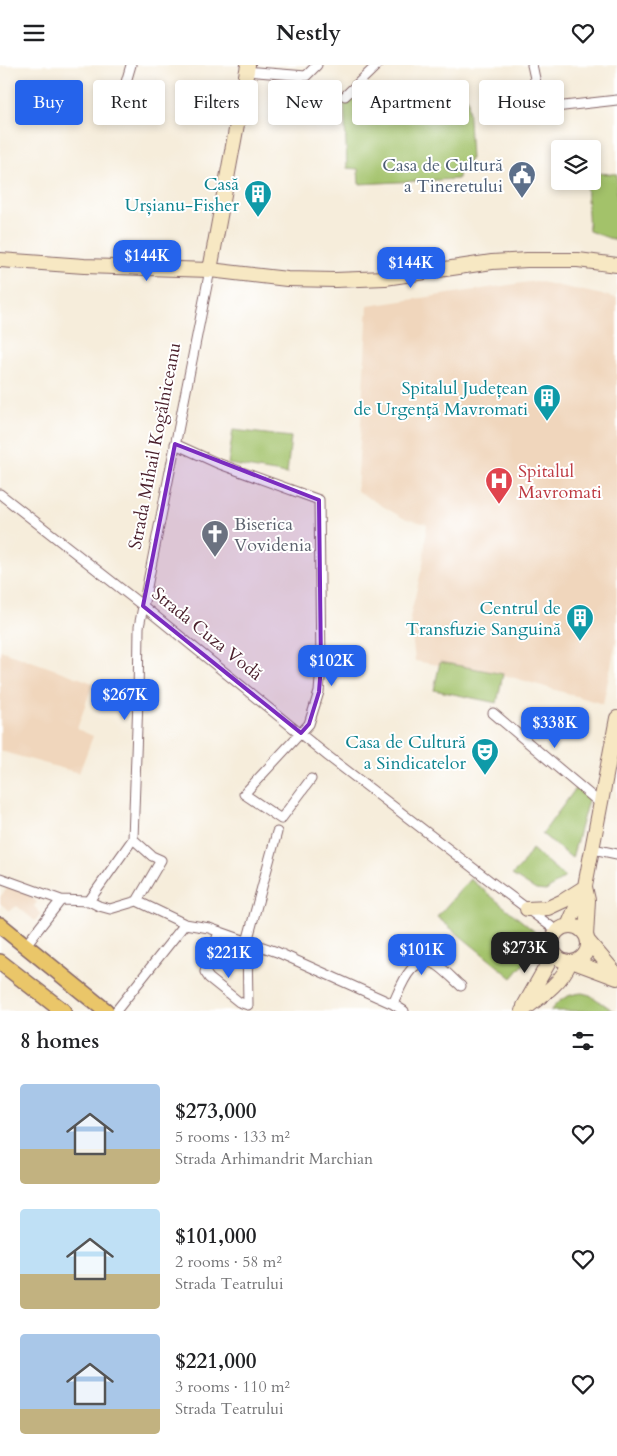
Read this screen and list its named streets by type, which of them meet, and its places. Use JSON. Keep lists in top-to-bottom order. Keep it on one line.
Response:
{"streets":{"main road":["Strada Mihail Kogălniceanu"],"street":["Strada Cuza Vodă"]},"crossings":[["Strada Mihail Kogălniceanu","Strada Cuza Vodă"]],"places":{"public building":["Casa de Cultură a Tineretului"],"building":["Casă Urșianu-Fisher","Spitalul Județean de Urgență Mavromati","Centrul de Transfuzie Sanguină"],"hospital":["Spitalul Mavromati"],"church":["Biserica Vovidenia"],"theatre":["Casa de Cultură a Sindicatelor"]},"page":{"header":"Nestly","chip":["Buy","Rent","Filters","New","Apartment","House"],"price":["$144K","$144K","$102K","$267K","$338K","$273K","$101K","$221K"],"heading":"8 homes","list":[{"name":"$273,000","note":"5 rooms · 133 m² · Strada Arhimandrit Marchian"},{"name":"$101,000","note":"2 rooms · 58 m² · Strada Teatrului"},{"name":"$221,000","note":"3 rooms · 110 m² · Strada Teatrului"}]}}
